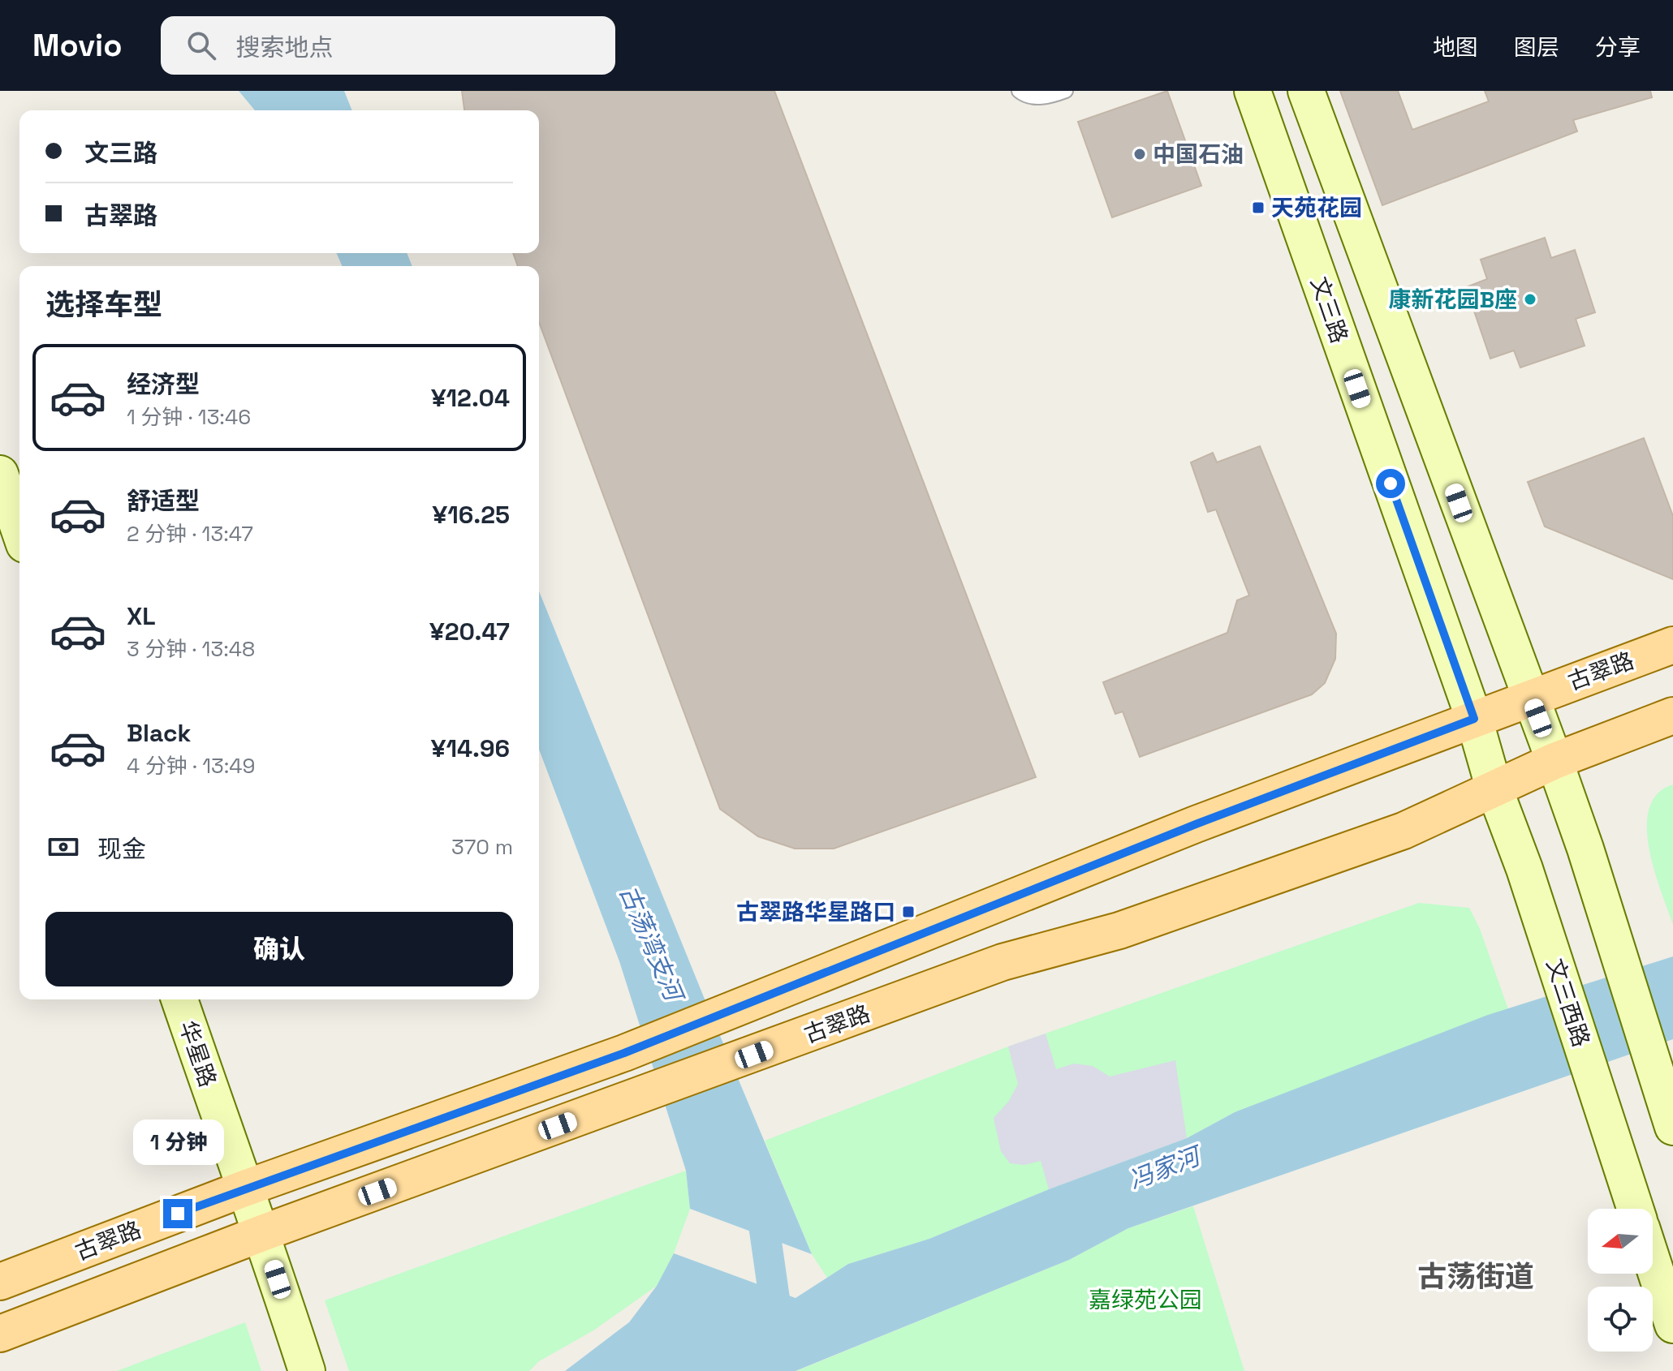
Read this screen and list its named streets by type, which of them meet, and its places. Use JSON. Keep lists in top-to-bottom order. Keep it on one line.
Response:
{"streets":{"main road":["文三路","古翠路","文三西路","华星路"]},"crossings":[["文三路","古翠路"],["文三路","文三西路"],["古翠路","文三西路"],["古翠路","华星路"]],"districts":["古荡街道"],"water":["古荡湾支河","冯家河"],"parks":["嘉绿苑公园"],"places":{"other":["中国石油","康新花园B座"],"transit":["天苑花园","古翠路华星路口"]},"north":"left","page":{"header":"Movio","search":"搜索地点","nav":["地图","图层","分享"],"banner":["文三路","古翠路"],"heading":"选择车型","list":[{"name":"经济型","note":"1 分钟 · 13:46","value":"¥12.04"},{"name":"舒适型","note":"2 分钟 · 13:47","value":"¥16.25"},{"name":"XL","note":"3 分钟 · 13:48","value":"¥20.47"},{"name":"Black","note":"4 分钟 · 13:49","value":"¥14.96"}],"pay":["现金","370 m"],"buttons":"确认","bubble":"1 分钟"}}
